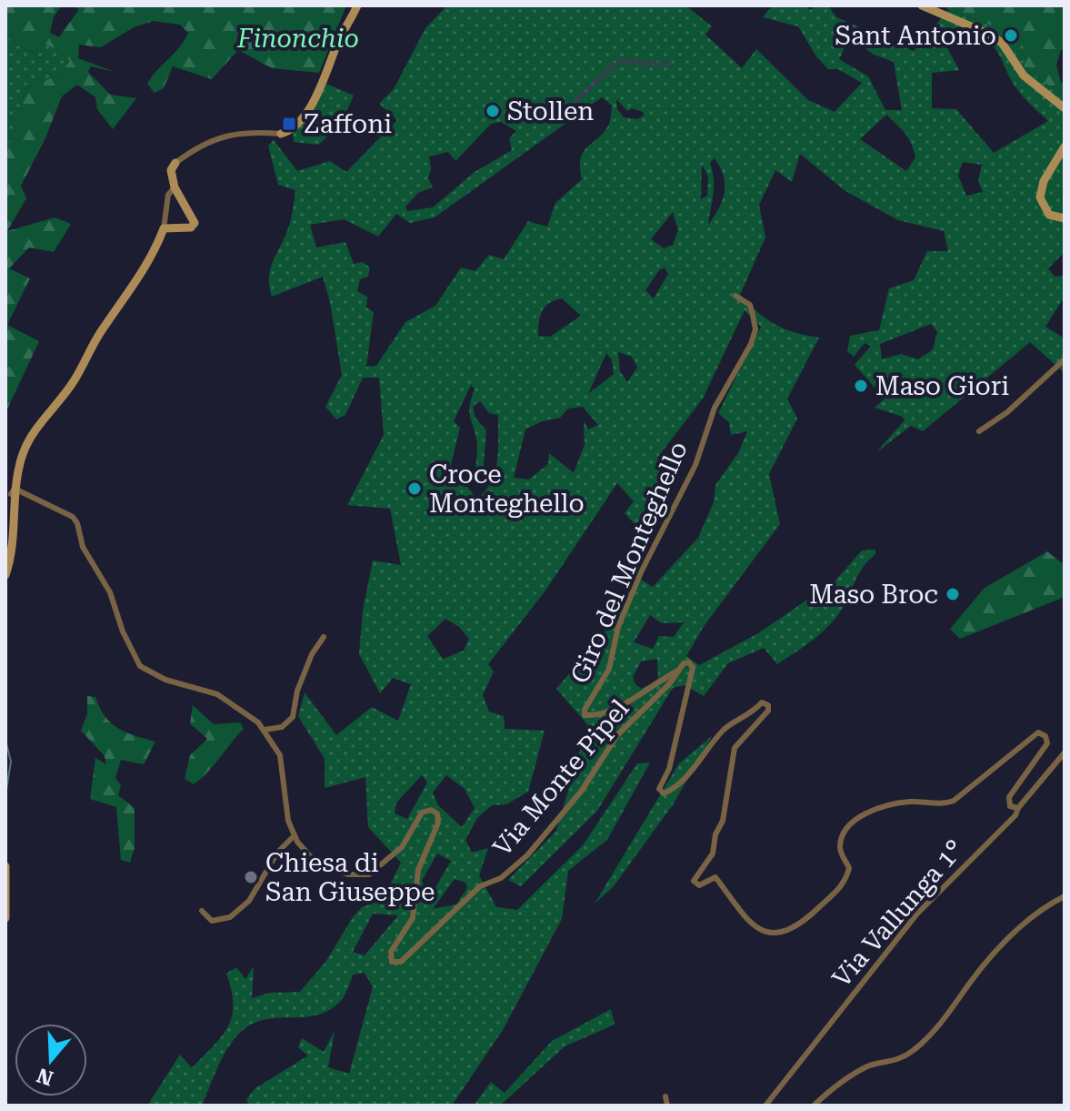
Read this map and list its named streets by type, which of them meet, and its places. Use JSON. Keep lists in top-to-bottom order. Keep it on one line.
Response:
{"streets":{"street":["Giro del Monteghello","Via Monte Pipel","Via Vallunga 1°"]},"crossings":[["Giro del Monteghello","Via Monte Pipel"]],"parks":["Finonchio"],"places":{"other":["Sant Antonio","Stollen","Maso Giori","Croce Monteghello","Maso Broc","Chiesa di San Giuseppe"],"transit":["Zaffoni"]},"north":"bottom"}
